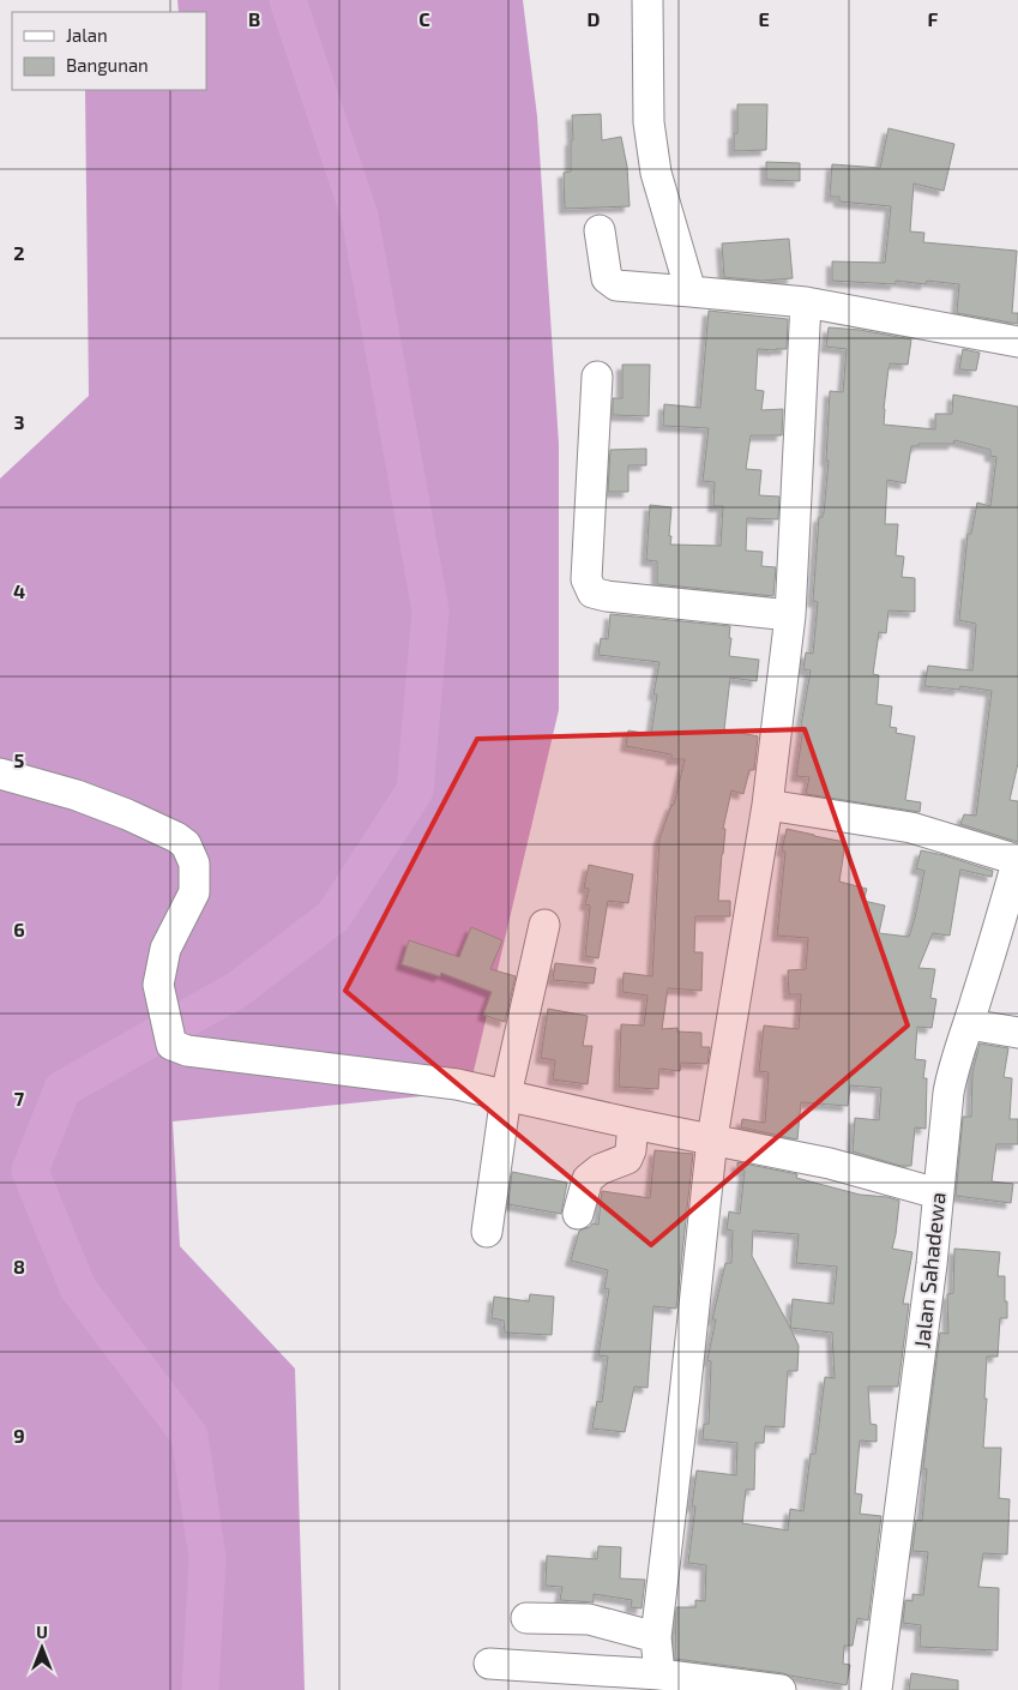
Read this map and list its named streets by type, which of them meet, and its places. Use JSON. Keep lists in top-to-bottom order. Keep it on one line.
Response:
{"streets":{"street":["Jalan Sahadewa"]},"legend":["Jalan","Bangunan"],"north":"top","grid":{"columns":["B","C","D","E","F"],"rows":["2","3","4","5","6","7","8","9"]}}
